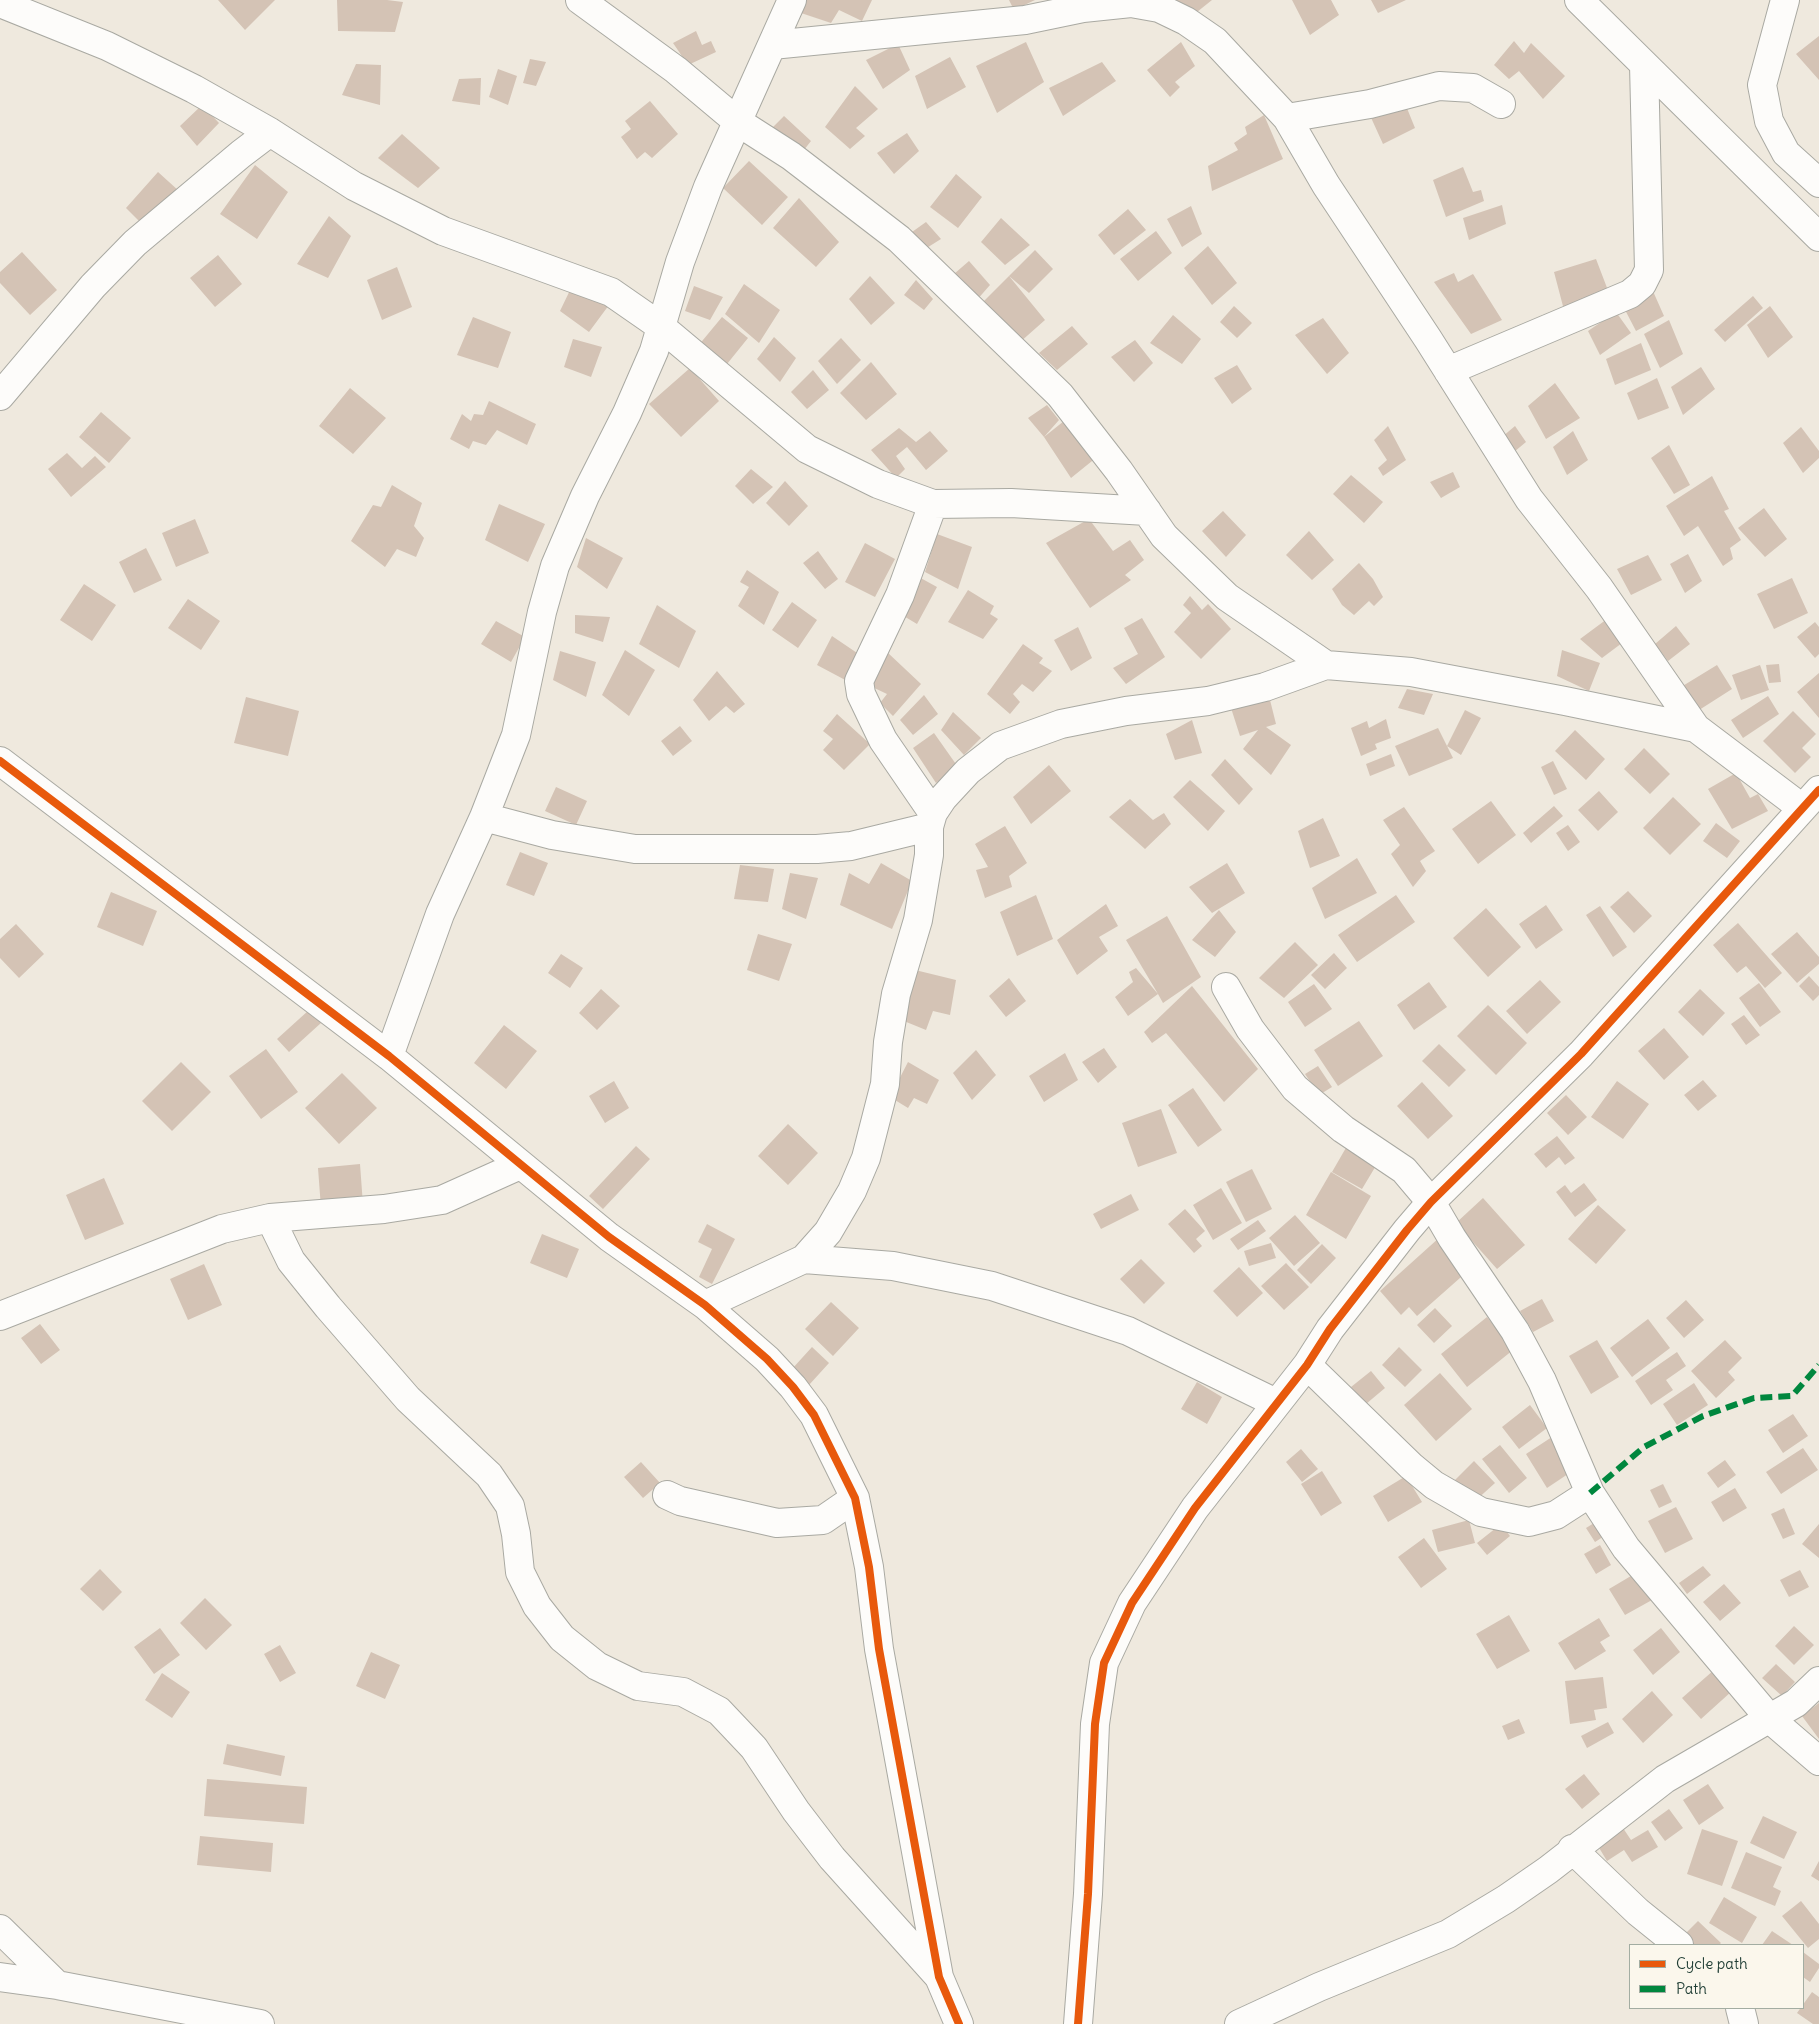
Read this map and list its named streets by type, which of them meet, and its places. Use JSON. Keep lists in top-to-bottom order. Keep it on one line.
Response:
{"legend":["Cycle path","Path"]}
